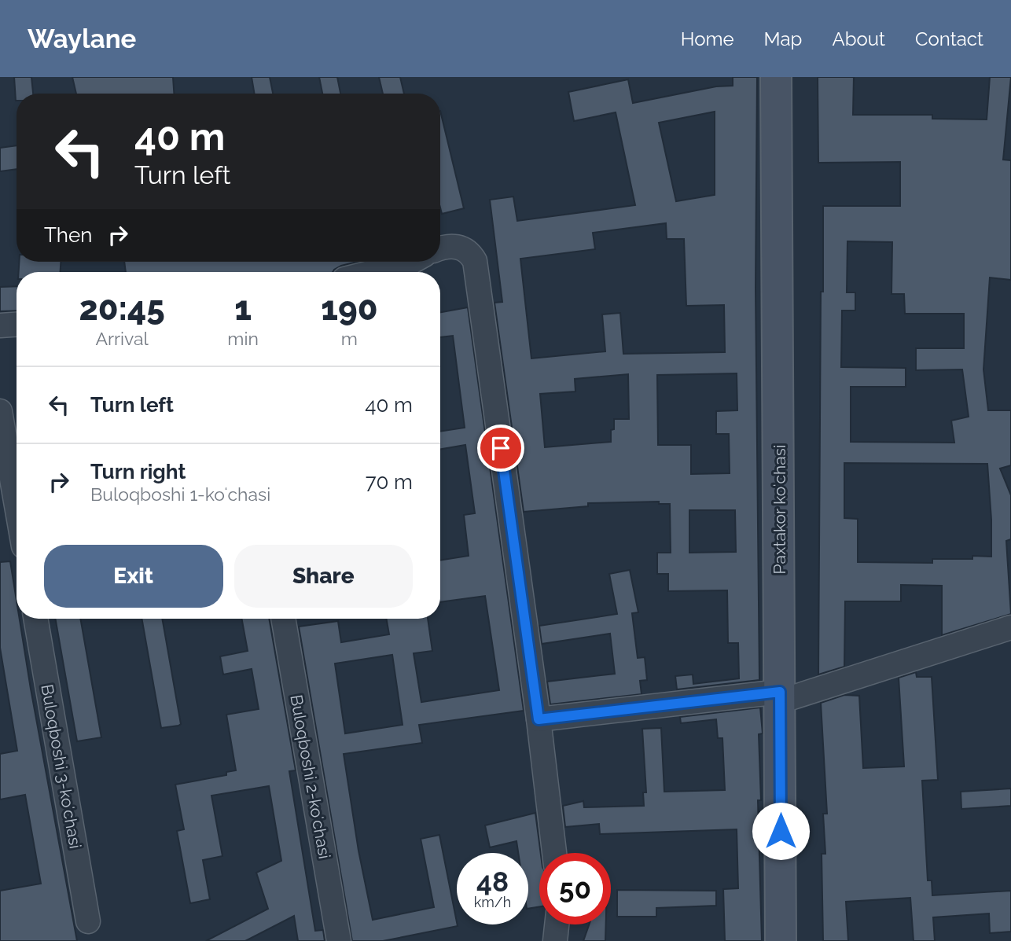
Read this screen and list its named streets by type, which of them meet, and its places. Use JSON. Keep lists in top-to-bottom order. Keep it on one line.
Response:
{"streets":{"main road":["Paxtakor koʻchasi"],"street":["Buloqboshi 3-koʻchasi","Buloqboshi 2-koʻchasi"]},"page":{"header":"Waylane","nav":["Home","Map","About","Contact"],"turn":["40 m","Turn left"],"then":"Then","eta":["20:45","Arrival","1","min","190","m"],"list":[{"name":"Turn left","value":"40 m"},{"name":"Turn right","note":"Buloqboshi 1-koʻchasi","value":"70 m"}],"buttons":["Exit","Share"],"speed":"48 km/h","limit":"50"}}
